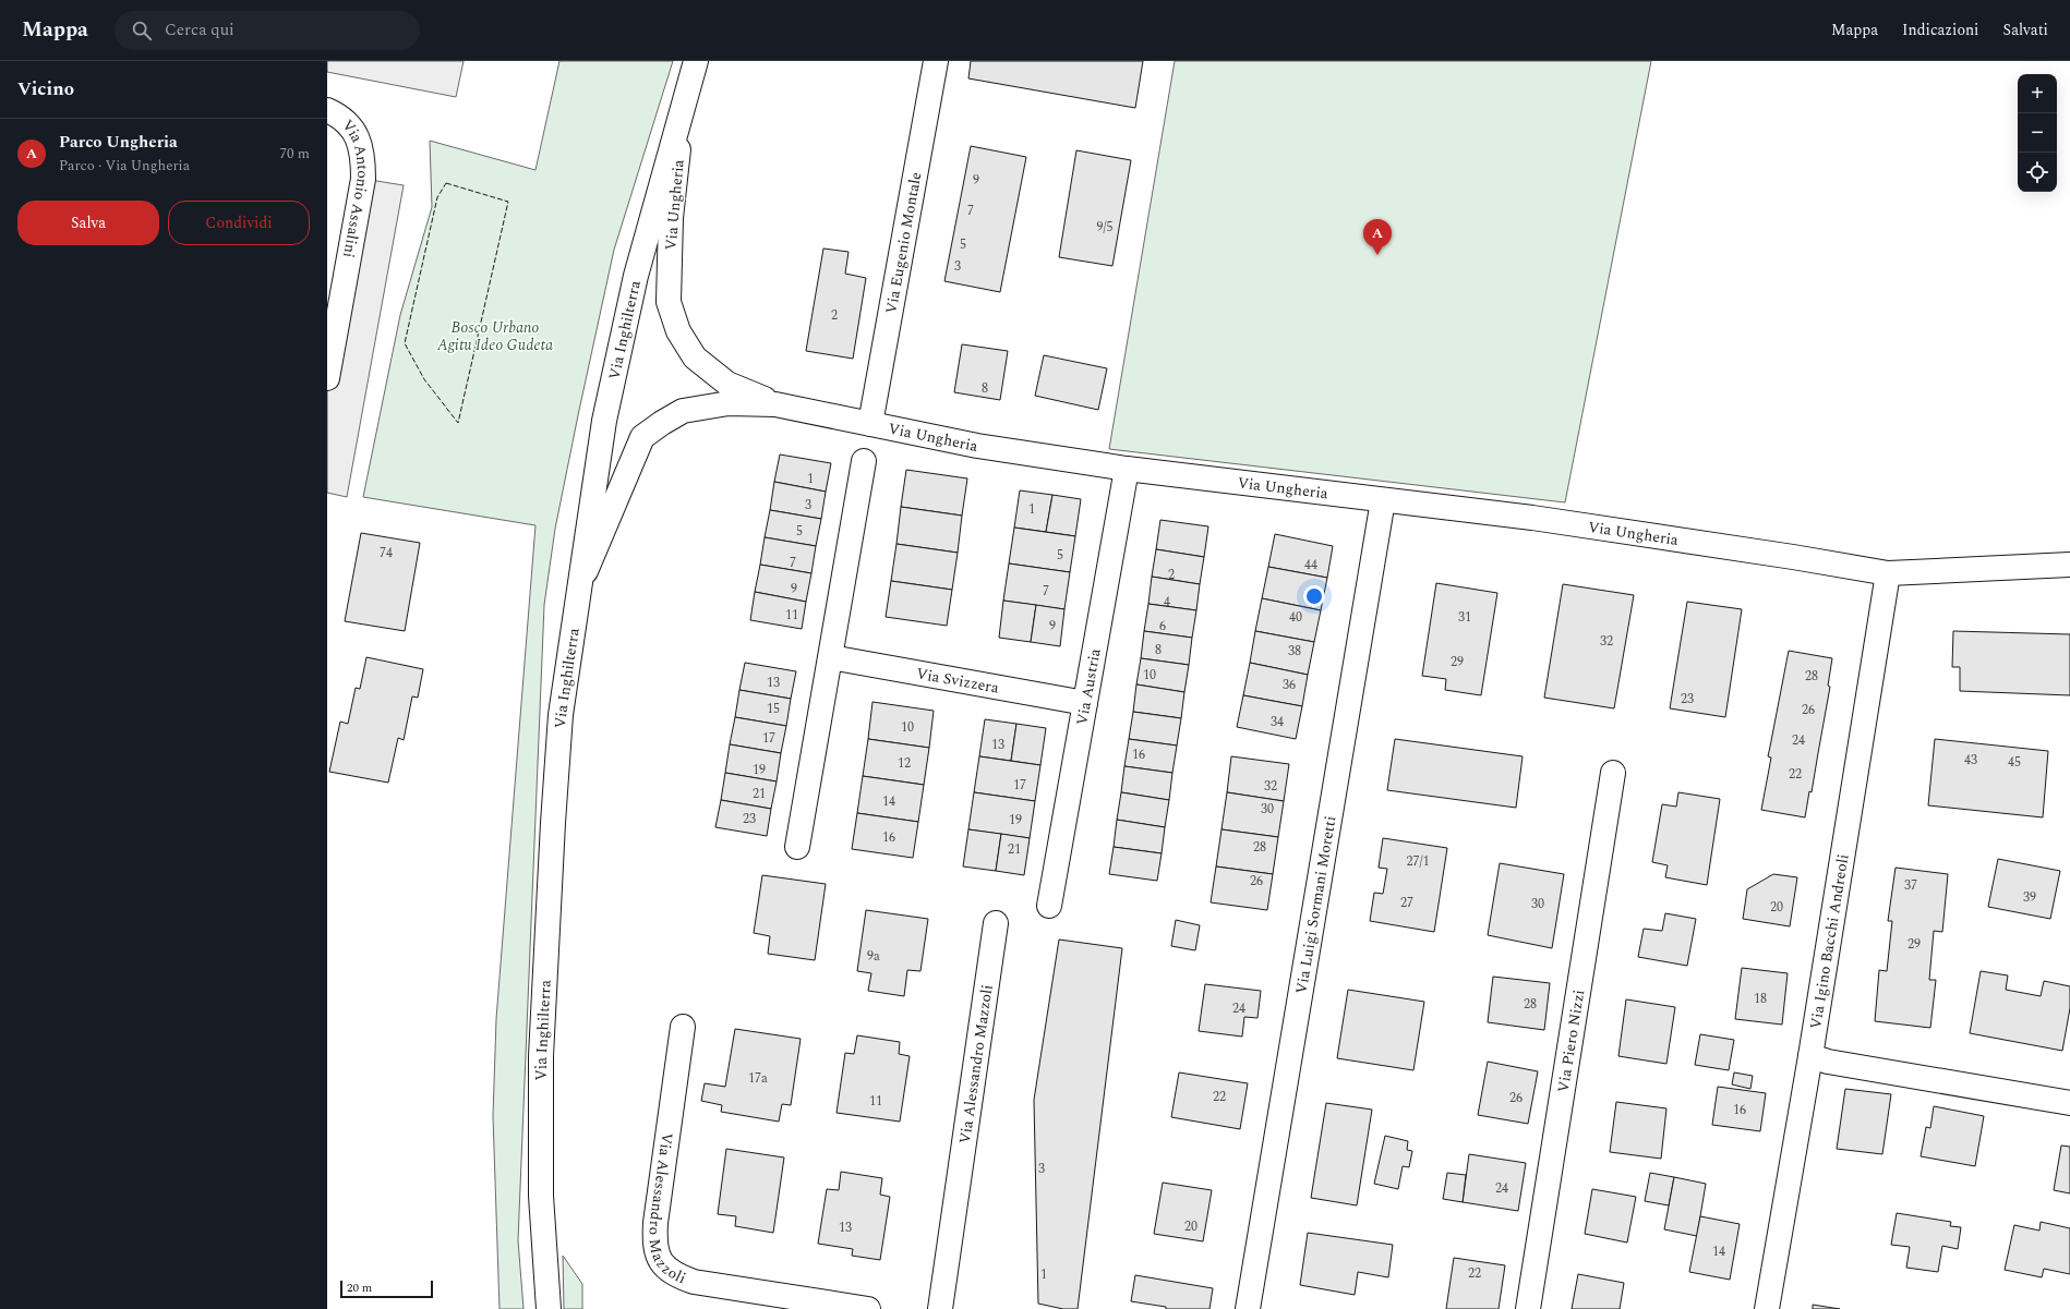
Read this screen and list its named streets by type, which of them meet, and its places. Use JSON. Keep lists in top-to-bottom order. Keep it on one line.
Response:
{"streets":{"street":["Via Antonio Assalini","Via Ungheria","Via Eugenio Montale","Via Inghilterra","Via Svizzera","Via Austria","Via Luigi Sormani Moretti","Via Igino Bacchi Andreoli","Via Piero Nizzi","Via Alessandro Mazzoli"]},"crossings":[["Via Ungheria","Via Eugenio Montale"],["Via Ungheria","Via Inghilterra"],["Via Ungheria","Via Austria"],["Via Ungheria","Via Luigi Sormani Moretti"],["Via Ungheria","Via Igino Bacchi Andreoli"],["Via Svizzera","Via Austria"]],"parks":["Bosco Urbano Agitu Ideo Gudeta"],"house_numbers":["9","7","9/5","5","3","2","8","1","3","1","5","74","5","7","44","2","9","7","4","11","40","31","9","6","32","8","38","29","10","28","13","36","23","15","26","34","10","17","24","13","16","43","45","12","19","22","17","32","21","14","30","23","19","16","28","21","27/1","26","37","39","27","30","20","29","9a","18","28","24","17a","22","26","11","16","3","24","20","13","14","22","1"],"scale_bar":"20 m","page":{"header":"Mappa","search":"Cerca qui","nav":["Mappa","Indicazioni","Salvati"],"heading":"Vicino","map_buttons":["+","−"],"list":[{"mark":"A","name":"Parco Ungheria","note":"Parco · Via Ungheria","value":"70 m"}],"buttons":["Salva","Condividi"],"pins":"A","scale":"20 m"}}
